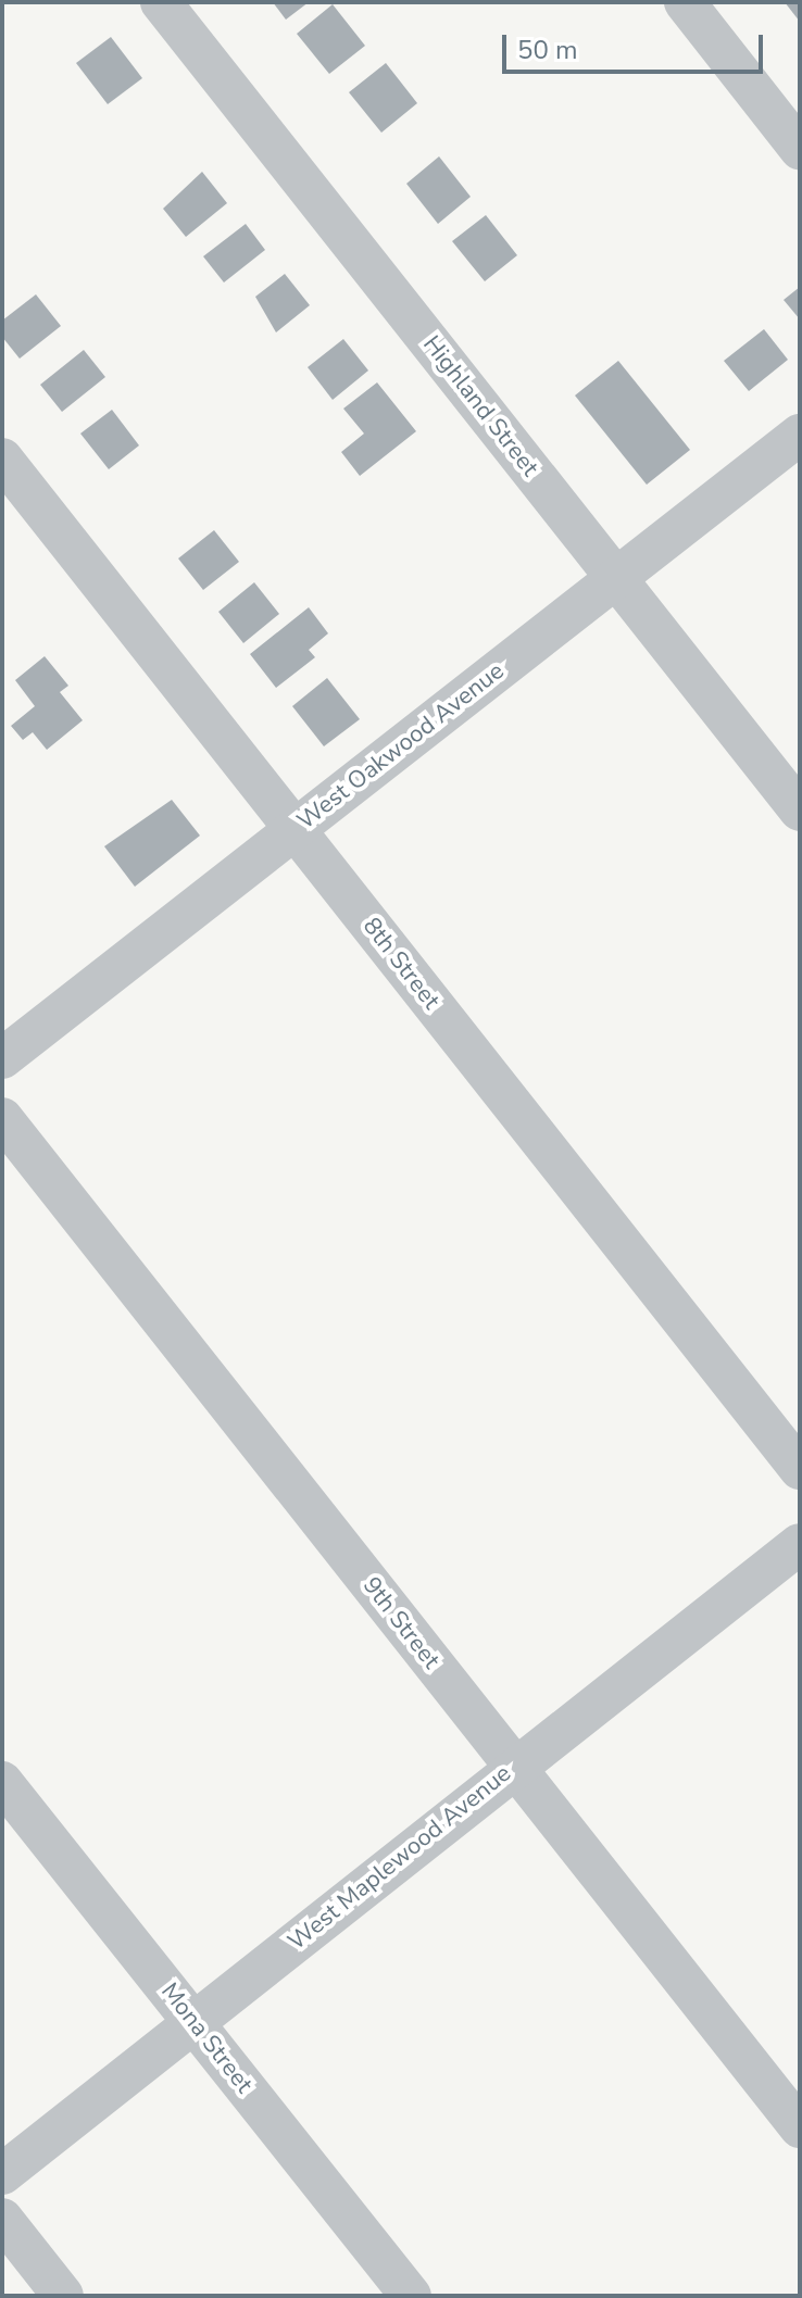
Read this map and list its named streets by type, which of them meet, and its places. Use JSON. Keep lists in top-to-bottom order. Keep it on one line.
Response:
{"streets":{"street":["Highland Street","West Oakwood Avenue","8th Street","9th Street","West Maplewood Avenue","Mona Street"]},"crossings":[["Highland Street","West Oakwood Avenue"],["West Oakwood Avenue","8th Street"],["9th Street","West Maplewood Avenue"],["West Maplewood Avenue","Mona Street"]],"scale_bar":"50 m"}
